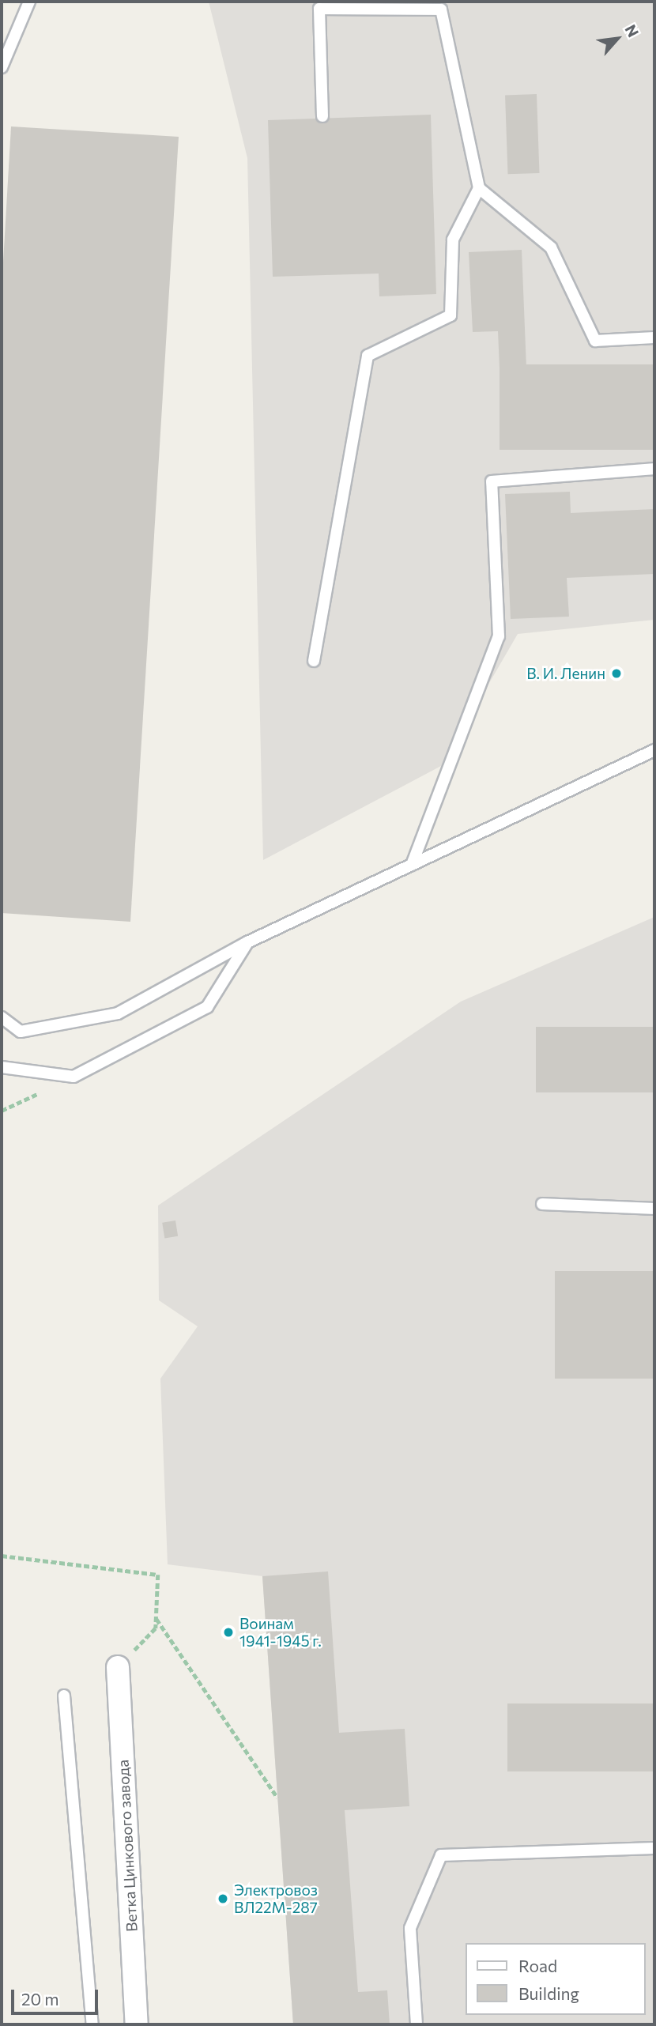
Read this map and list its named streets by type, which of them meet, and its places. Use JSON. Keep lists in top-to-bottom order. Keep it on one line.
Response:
{"streets":{"street":["Ветка Цинкового завода"]},"places":["В. И. Ленин","Воинам 1941-1945 г.","Электровоз ВЛ22М-287"],"legend":["Road","Building"],"scale_bar":"20 m","north":"top right"}
